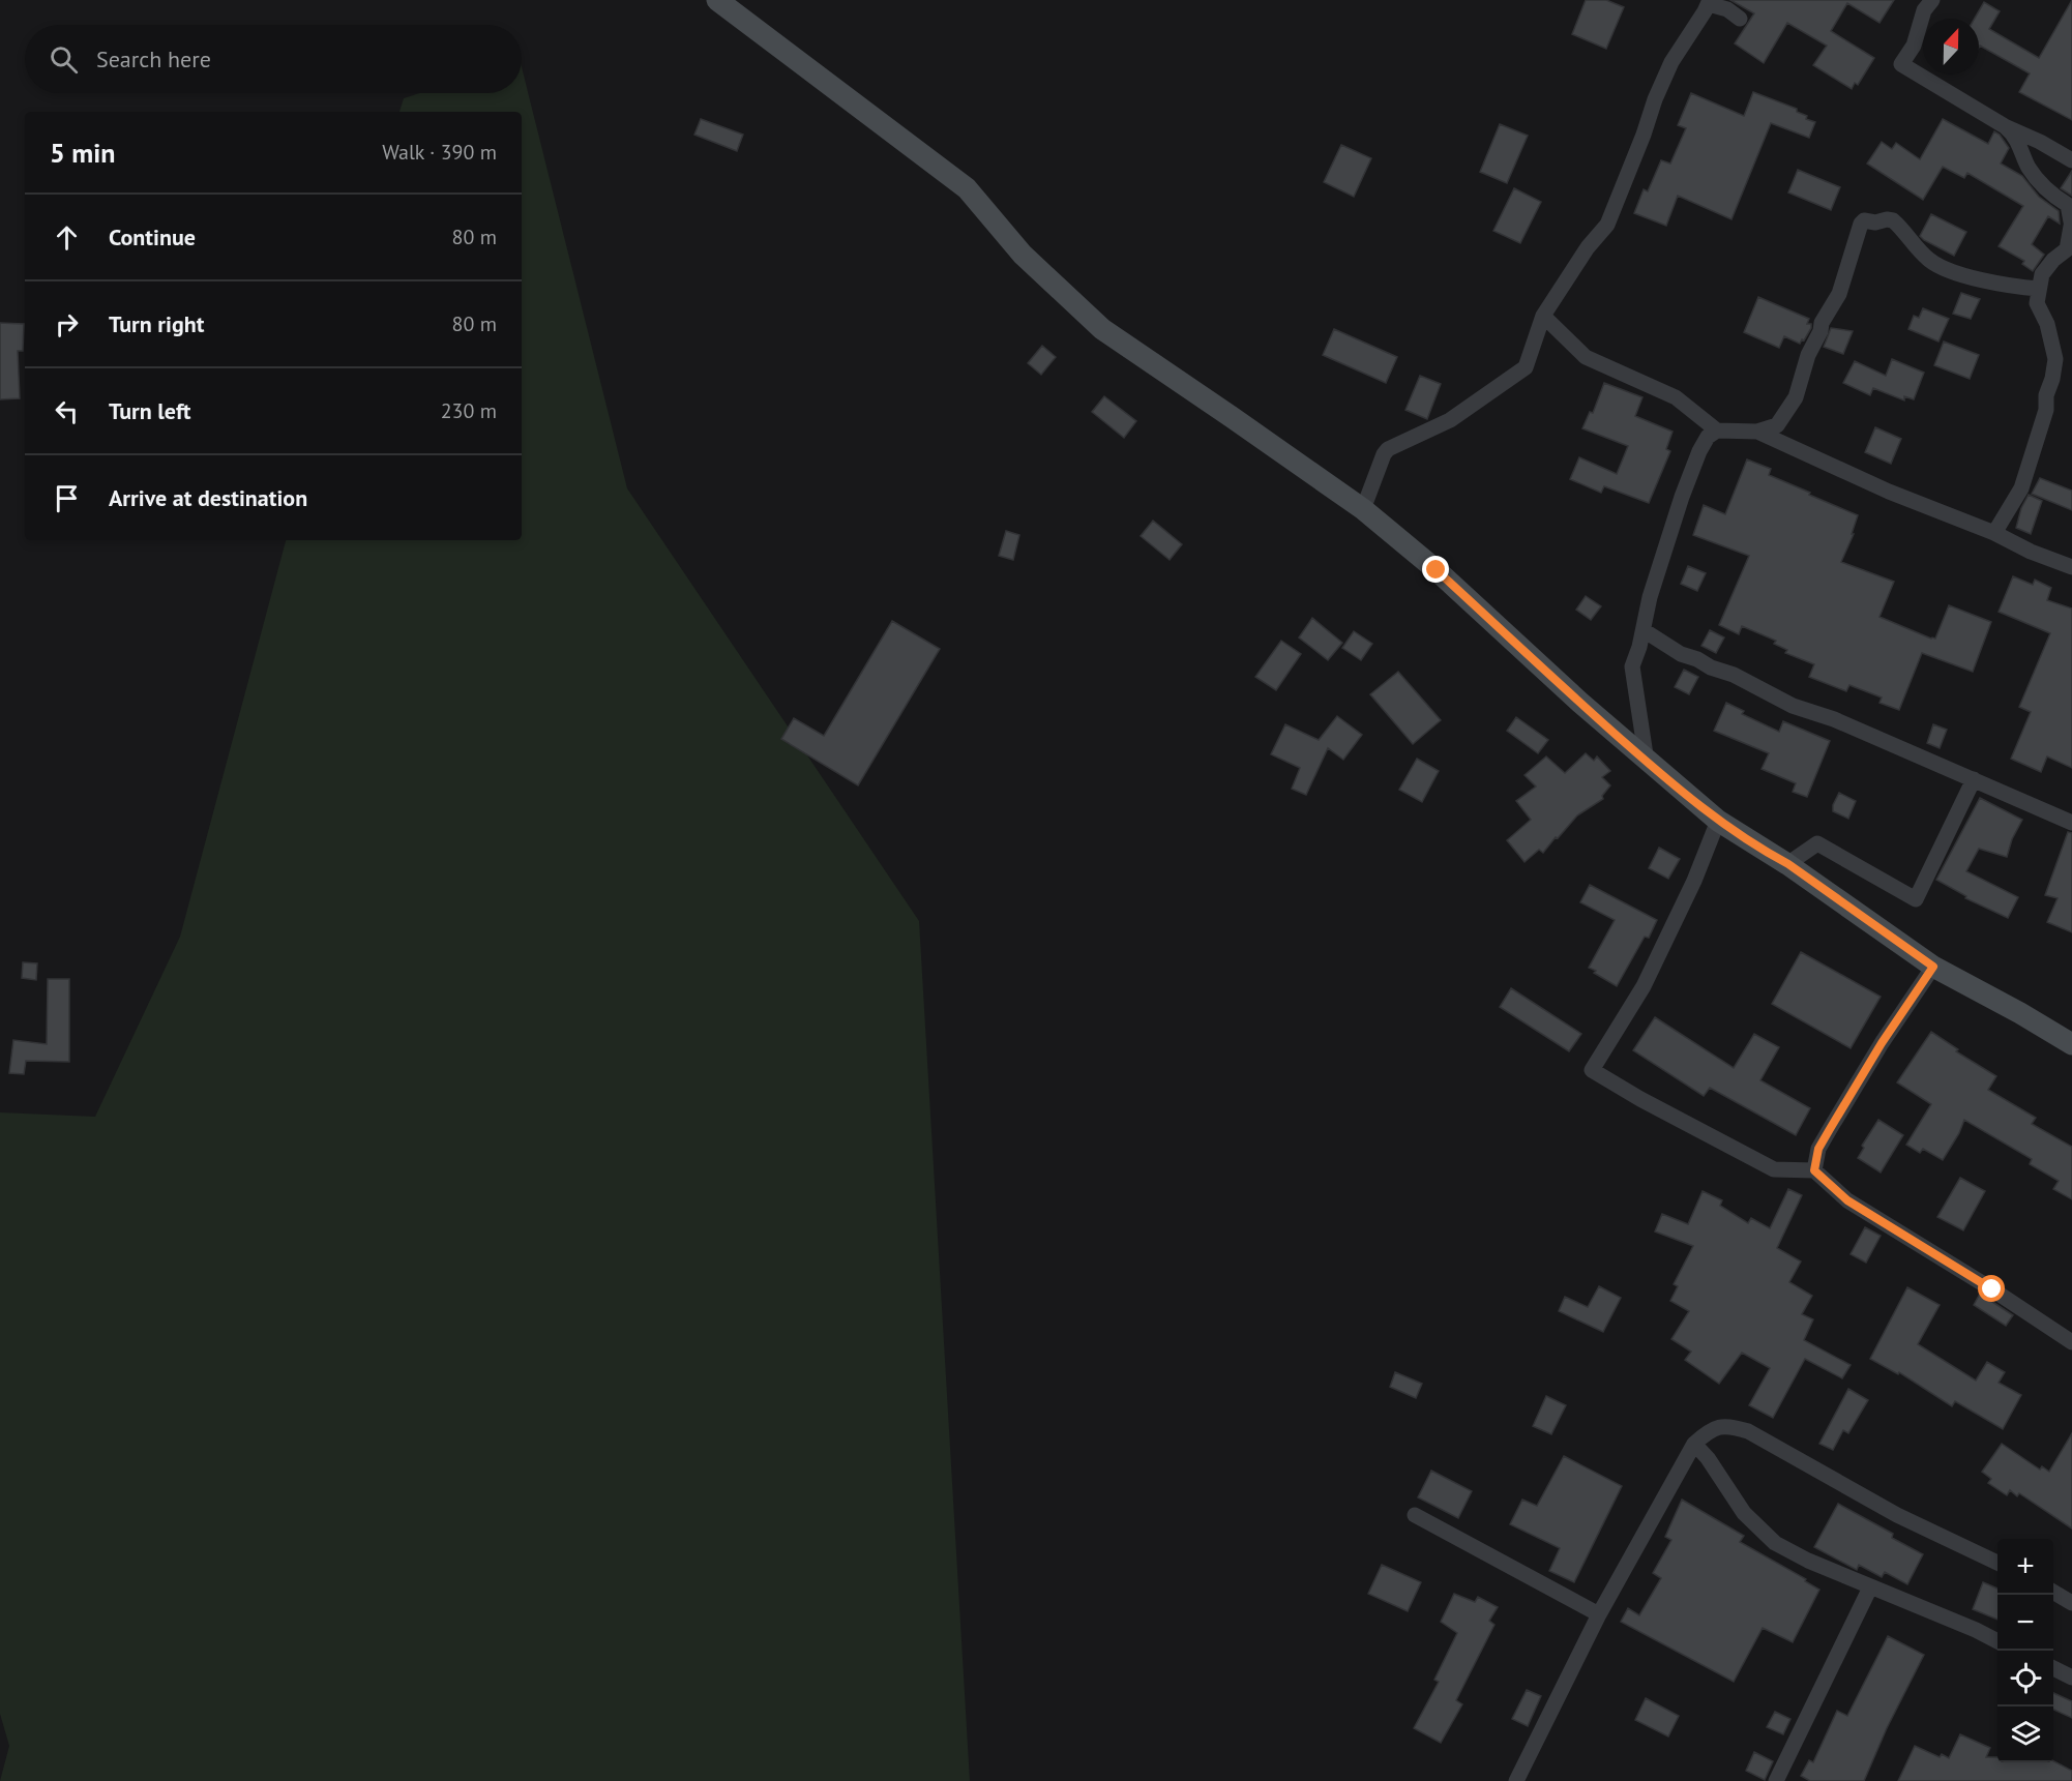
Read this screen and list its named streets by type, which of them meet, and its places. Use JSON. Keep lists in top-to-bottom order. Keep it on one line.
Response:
{"north":"top","page":{"search":"Search here","heading":["5 min","Walk · 390 m"],"list":[["Continue","80 m"],["Turn right","80 m"],["Turn left","230 m"],"Arrive at destination"],"map_buttons":["+","−"]}}
